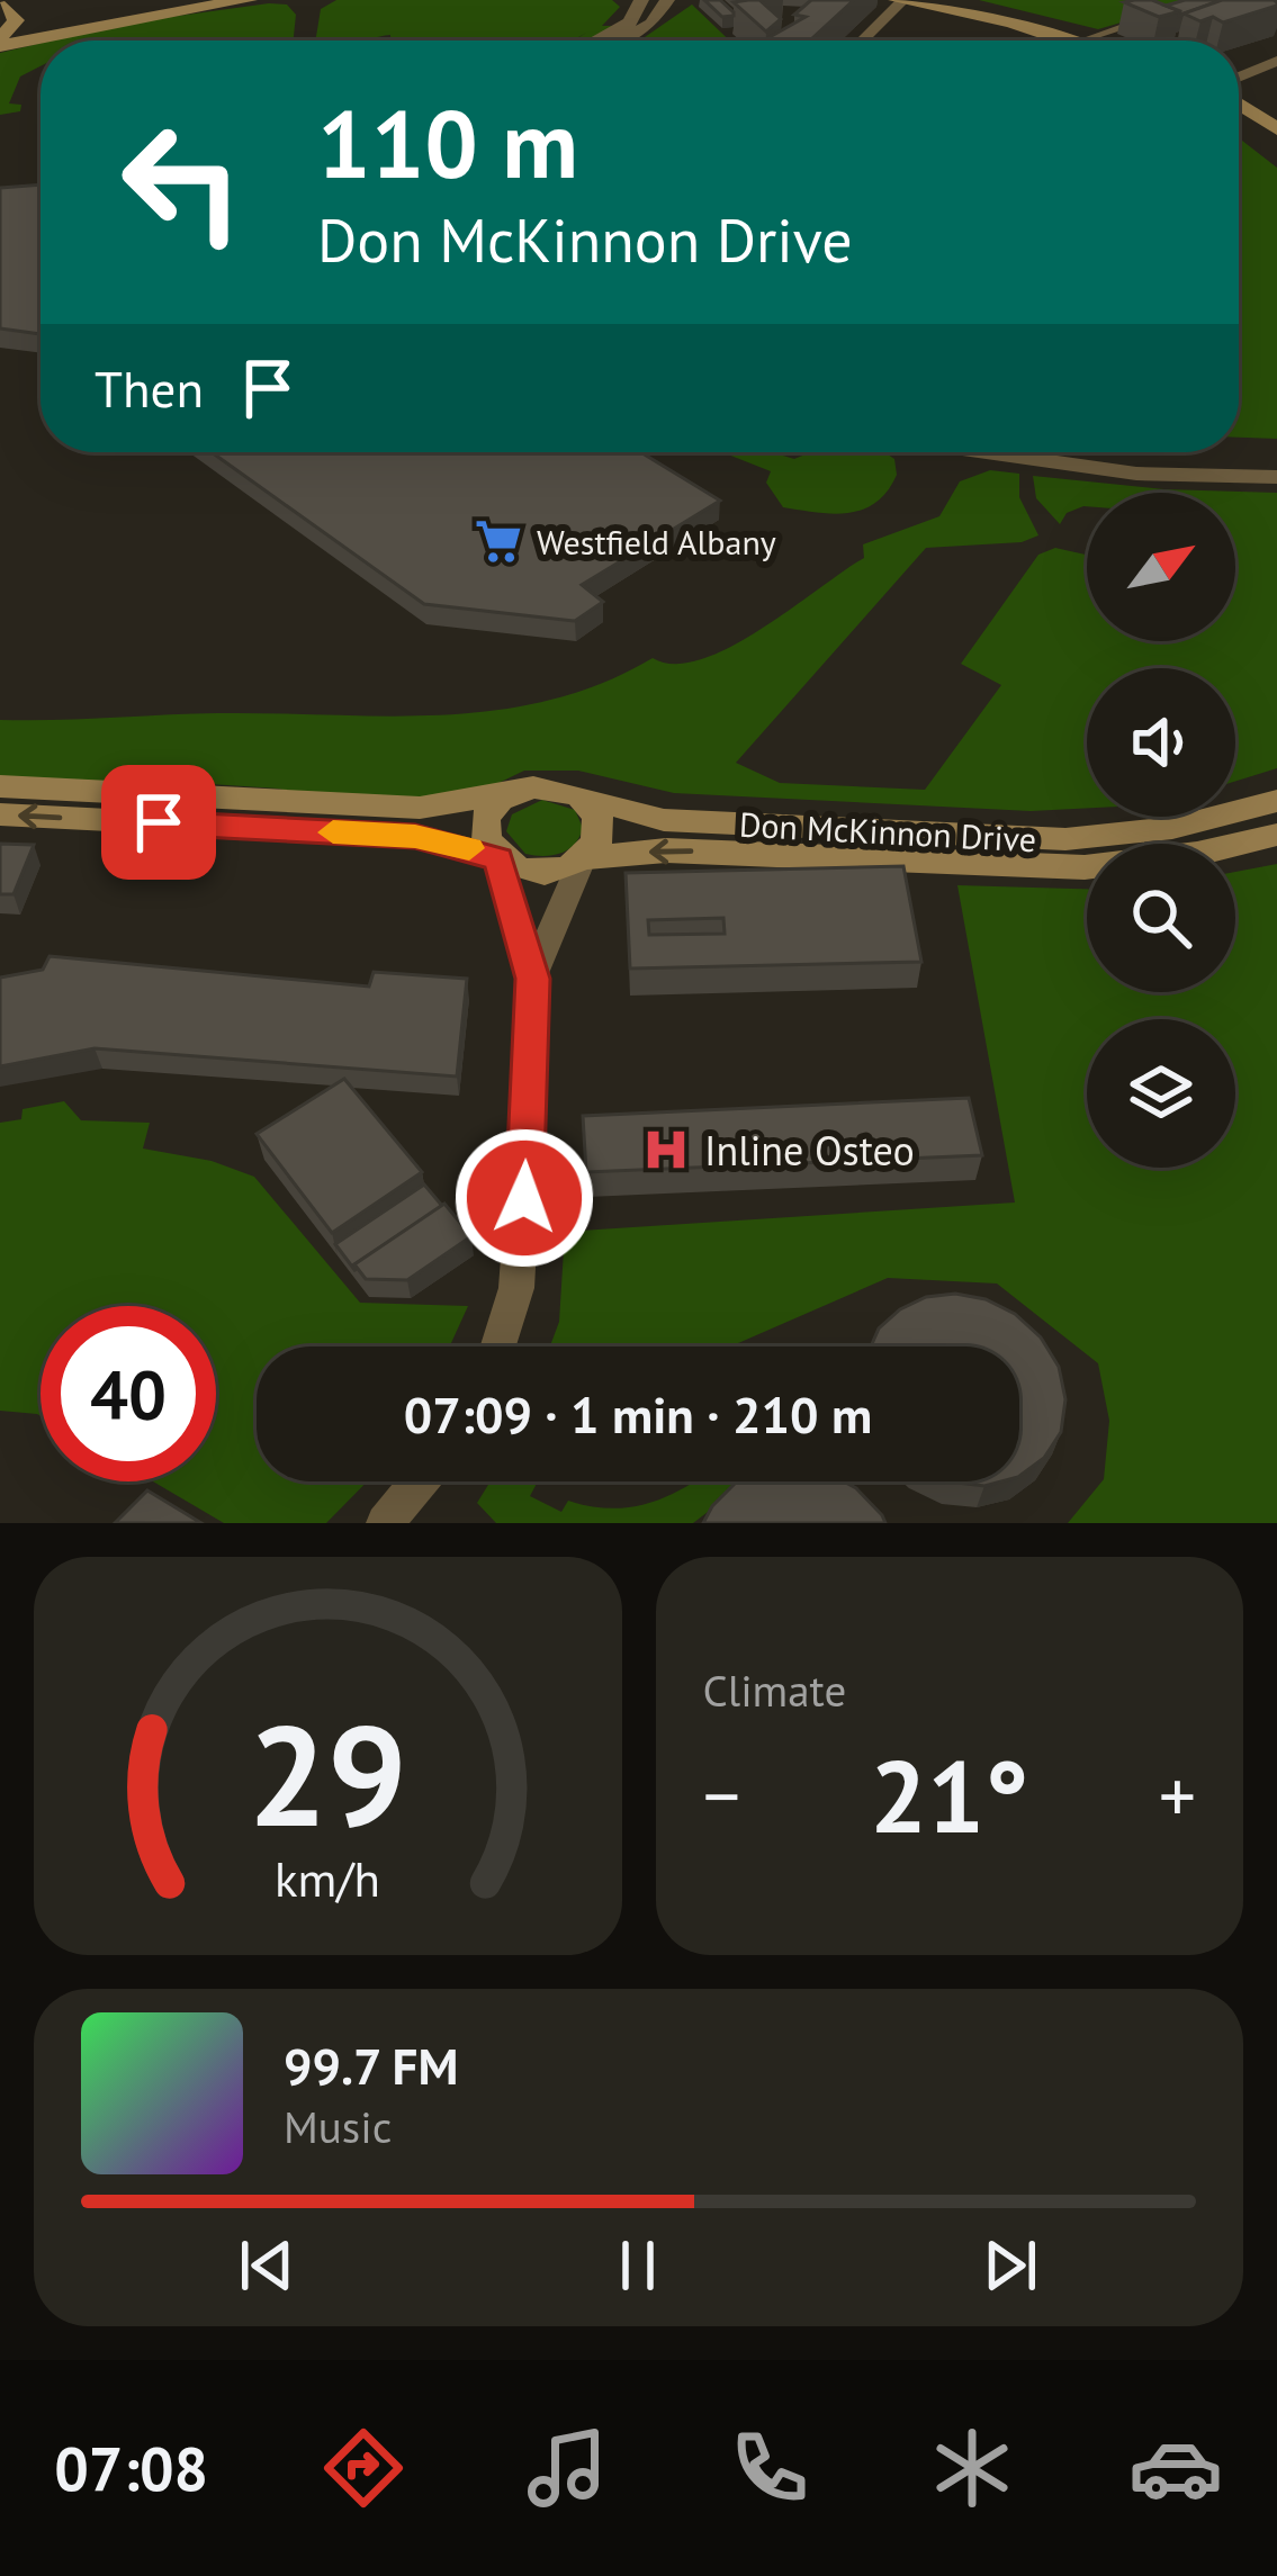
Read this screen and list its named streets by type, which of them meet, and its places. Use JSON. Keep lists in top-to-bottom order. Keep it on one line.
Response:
{"streets":{"main road":["Don McKinnon Drive"]},"places":{"supermarket":["Westfield Albany"],"hospital":["Inline Osteo"]},"north":"top right","page":{"turn":["110 m","Don McKinnon Drive"],"then":"Then","limit":"40","trip":"07:09 · 1 min · 210 m","tile":"Climate","heat":["−","21°","+"],"song":["99.7 FM","Music"],"tabs":"07:08","gauge":["29","km/h"]}}
